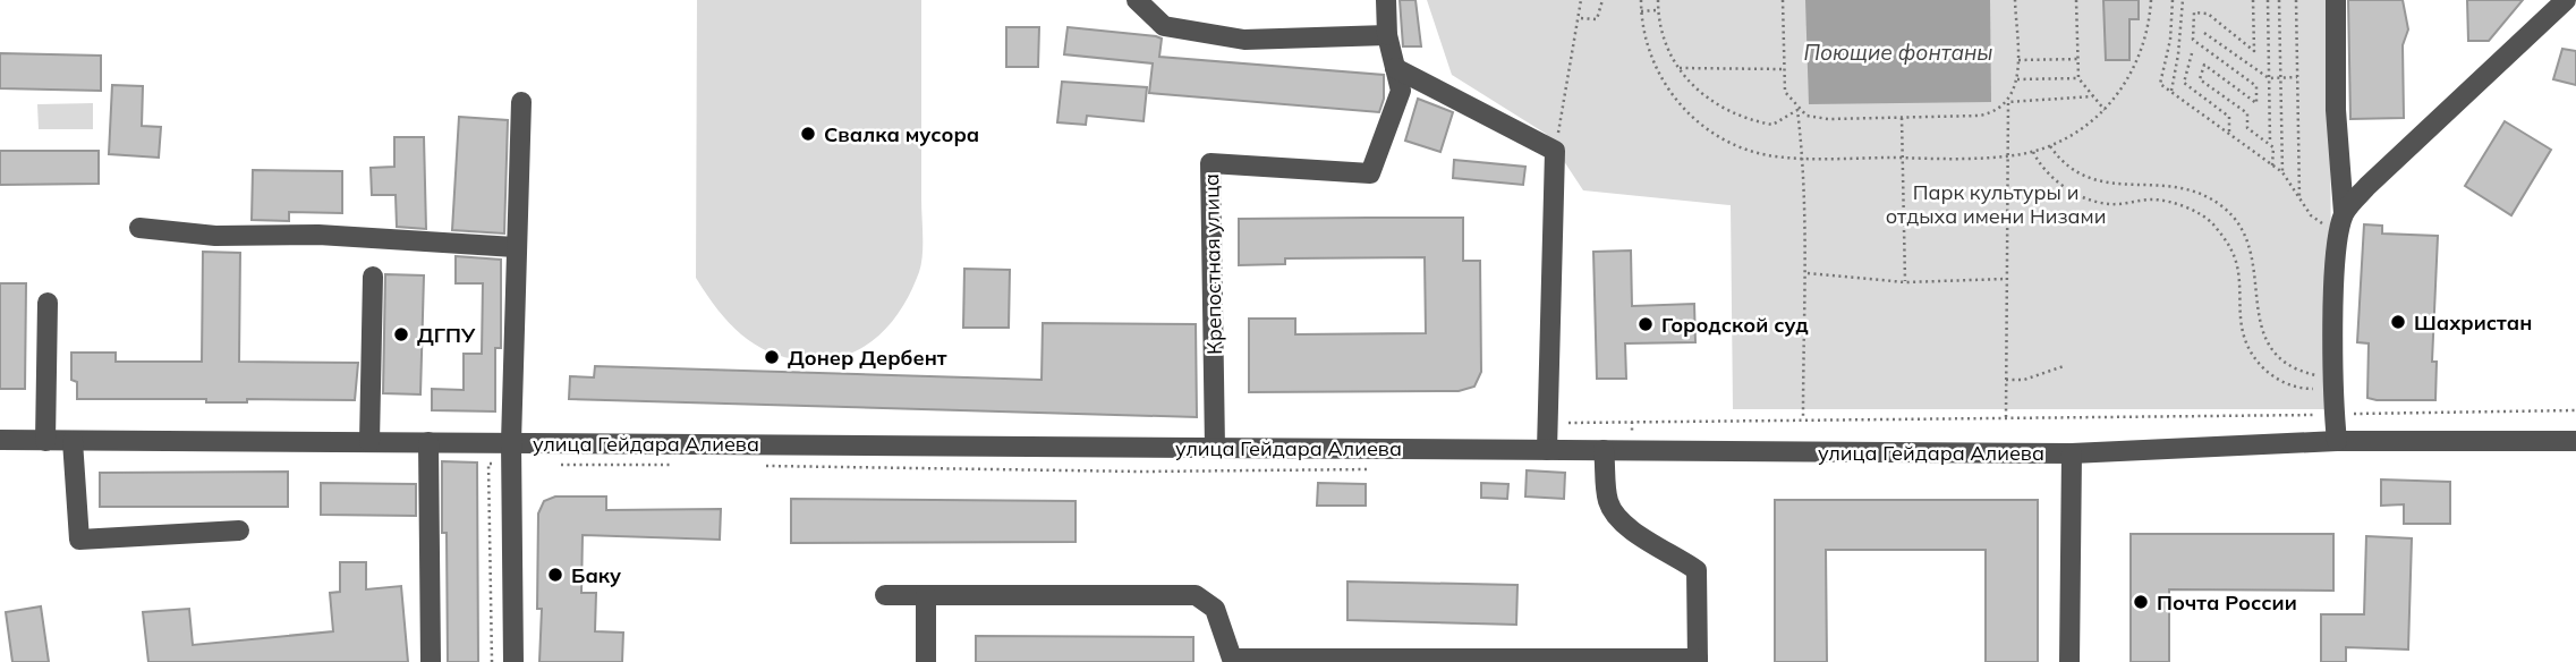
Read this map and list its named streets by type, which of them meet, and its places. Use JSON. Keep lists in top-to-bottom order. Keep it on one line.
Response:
{"streets":{"street":["Крепостная улица","улица Гейдара Алиева"]},"crossings":[["Крепостная улица","улица Гейдара Алиева"]],"water":["Поющие фонтаны"],"parks":["Парк культуры и отдыха имени Низами"],"places":["Свалка мусора","Шахристан","Городской суд","ДГПУ","Донер Дербент","Баку","Почта России"]}
